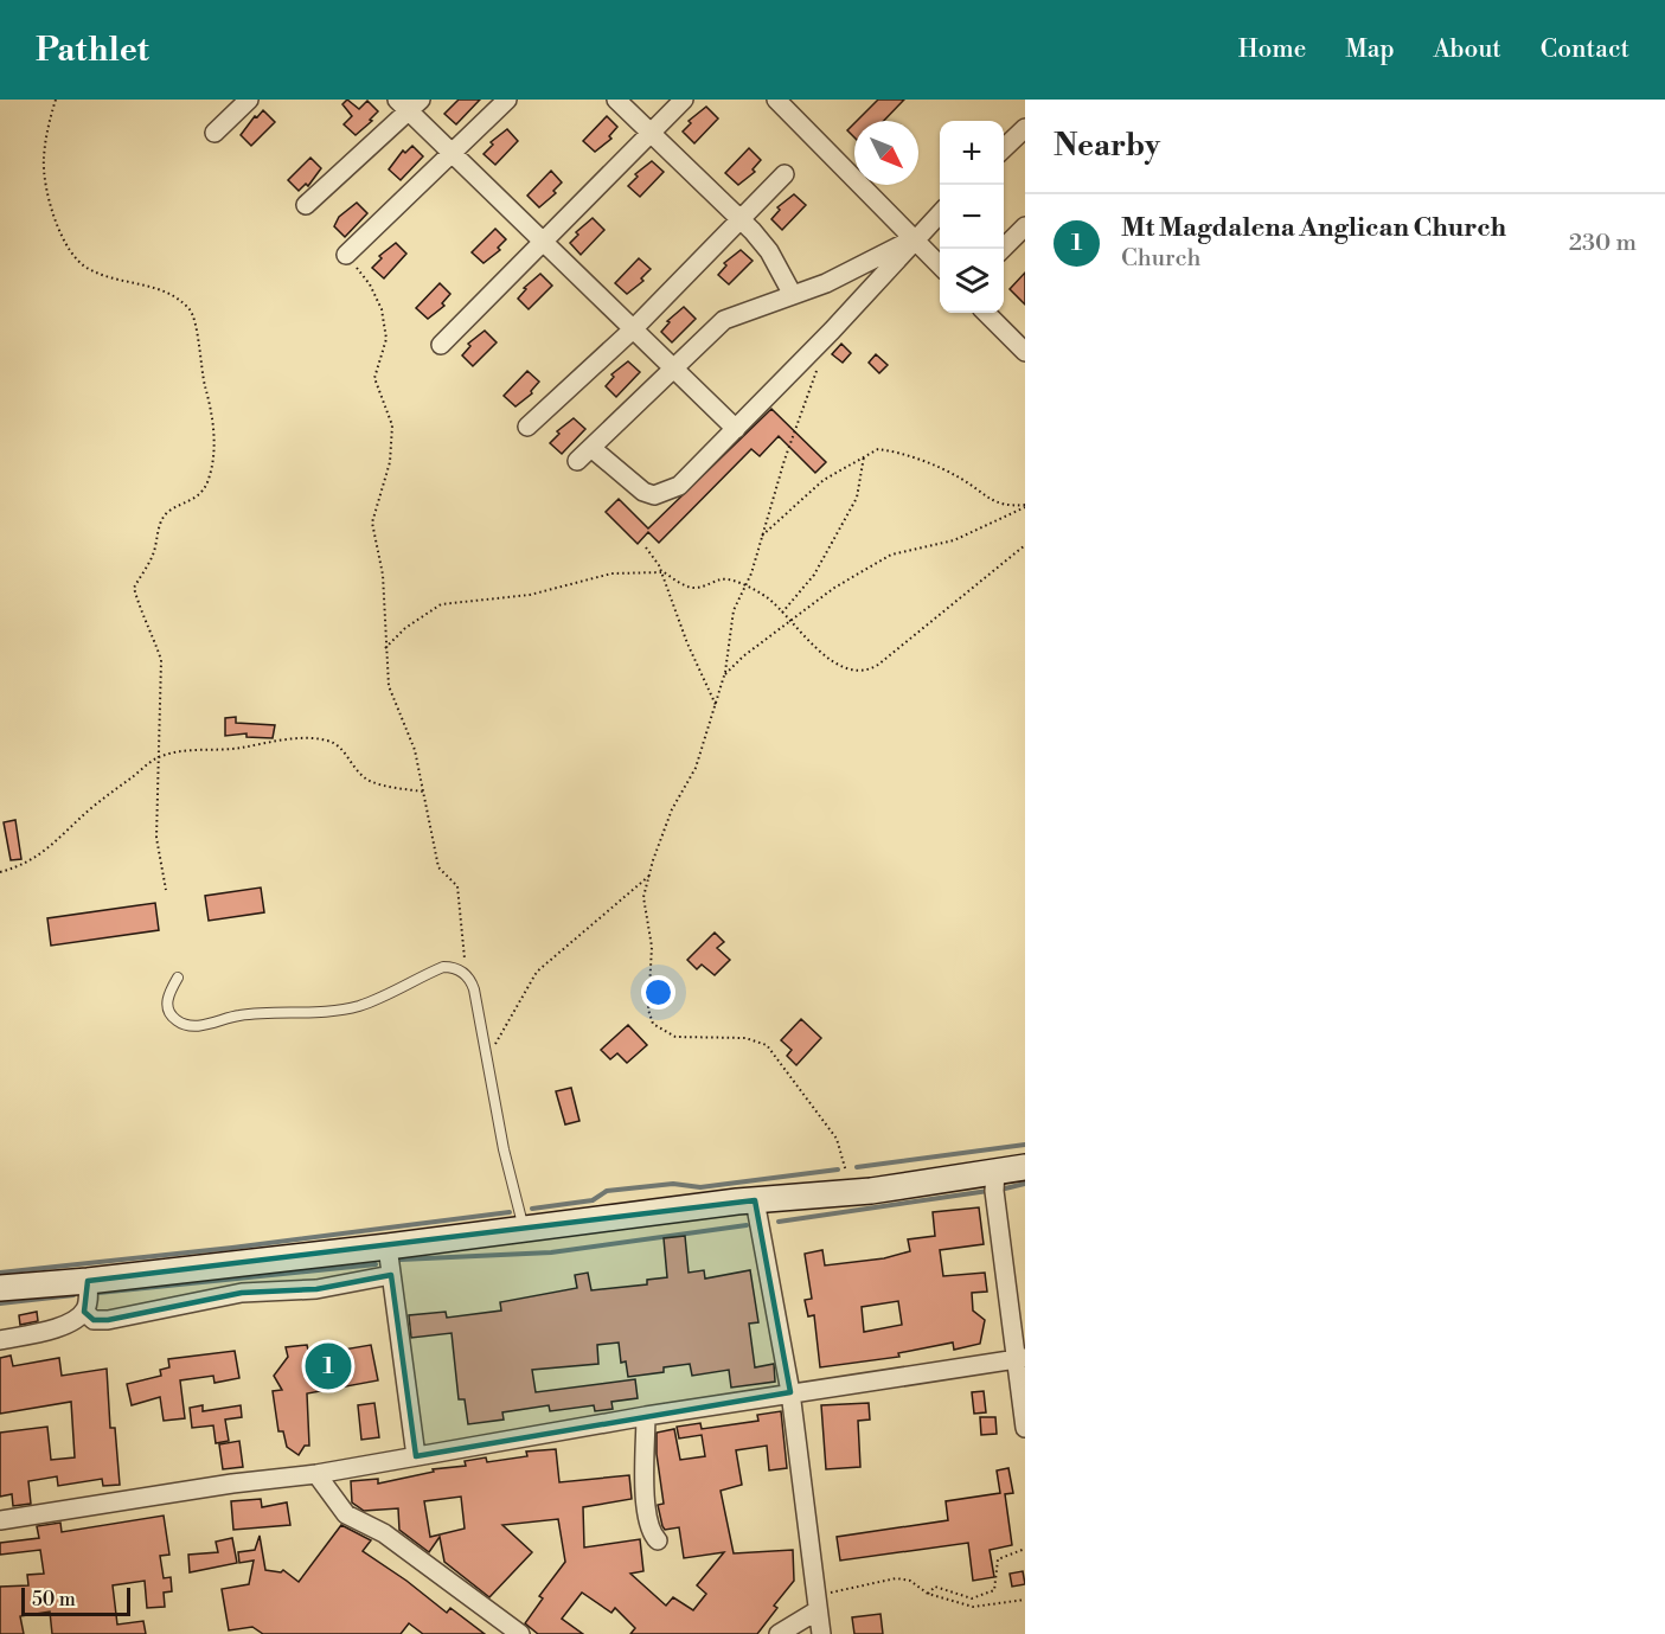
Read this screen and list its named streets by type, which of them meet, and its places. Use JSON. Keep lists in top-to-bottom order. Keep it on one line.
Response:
{"scale_bar":"50 m","north":"bottom right","page":{"header":"Pathlet","nav":["Home","Map","About","Contact"],"heading":"Nearby","map_buttons":["+","−"],"list":[{"mark":"1","name":"Mt Magdalena Anglican Church","note":"Church","value":"230 m"}],"pins":"1","scale":"50 m"}}
